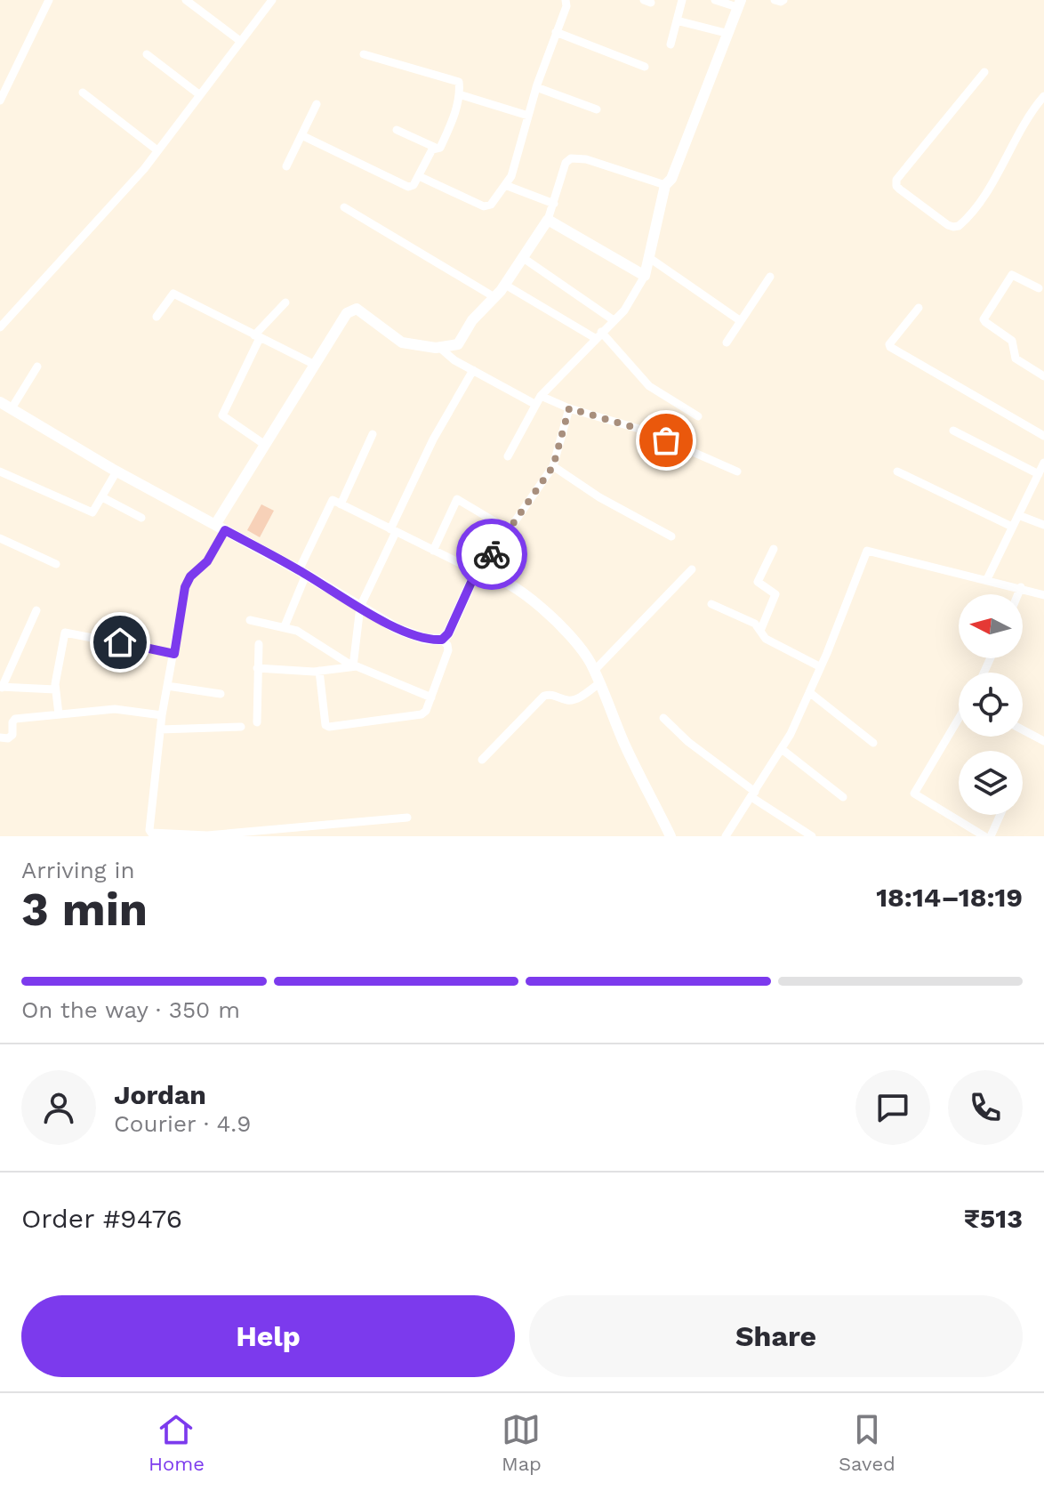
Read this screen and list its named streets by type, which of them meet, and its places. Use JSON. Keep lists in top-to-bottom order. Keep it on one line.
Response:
{"north":"left","page":{"heading":["3 min","Arriving in","18:14–18:19"],"panel":["Jordan","Courier · 4.9","Order #9476","₹513"],"bar":"On the way · 350 m","buttons":["Help","Share"],"tabs":["Home","Map","Saved"]}}
